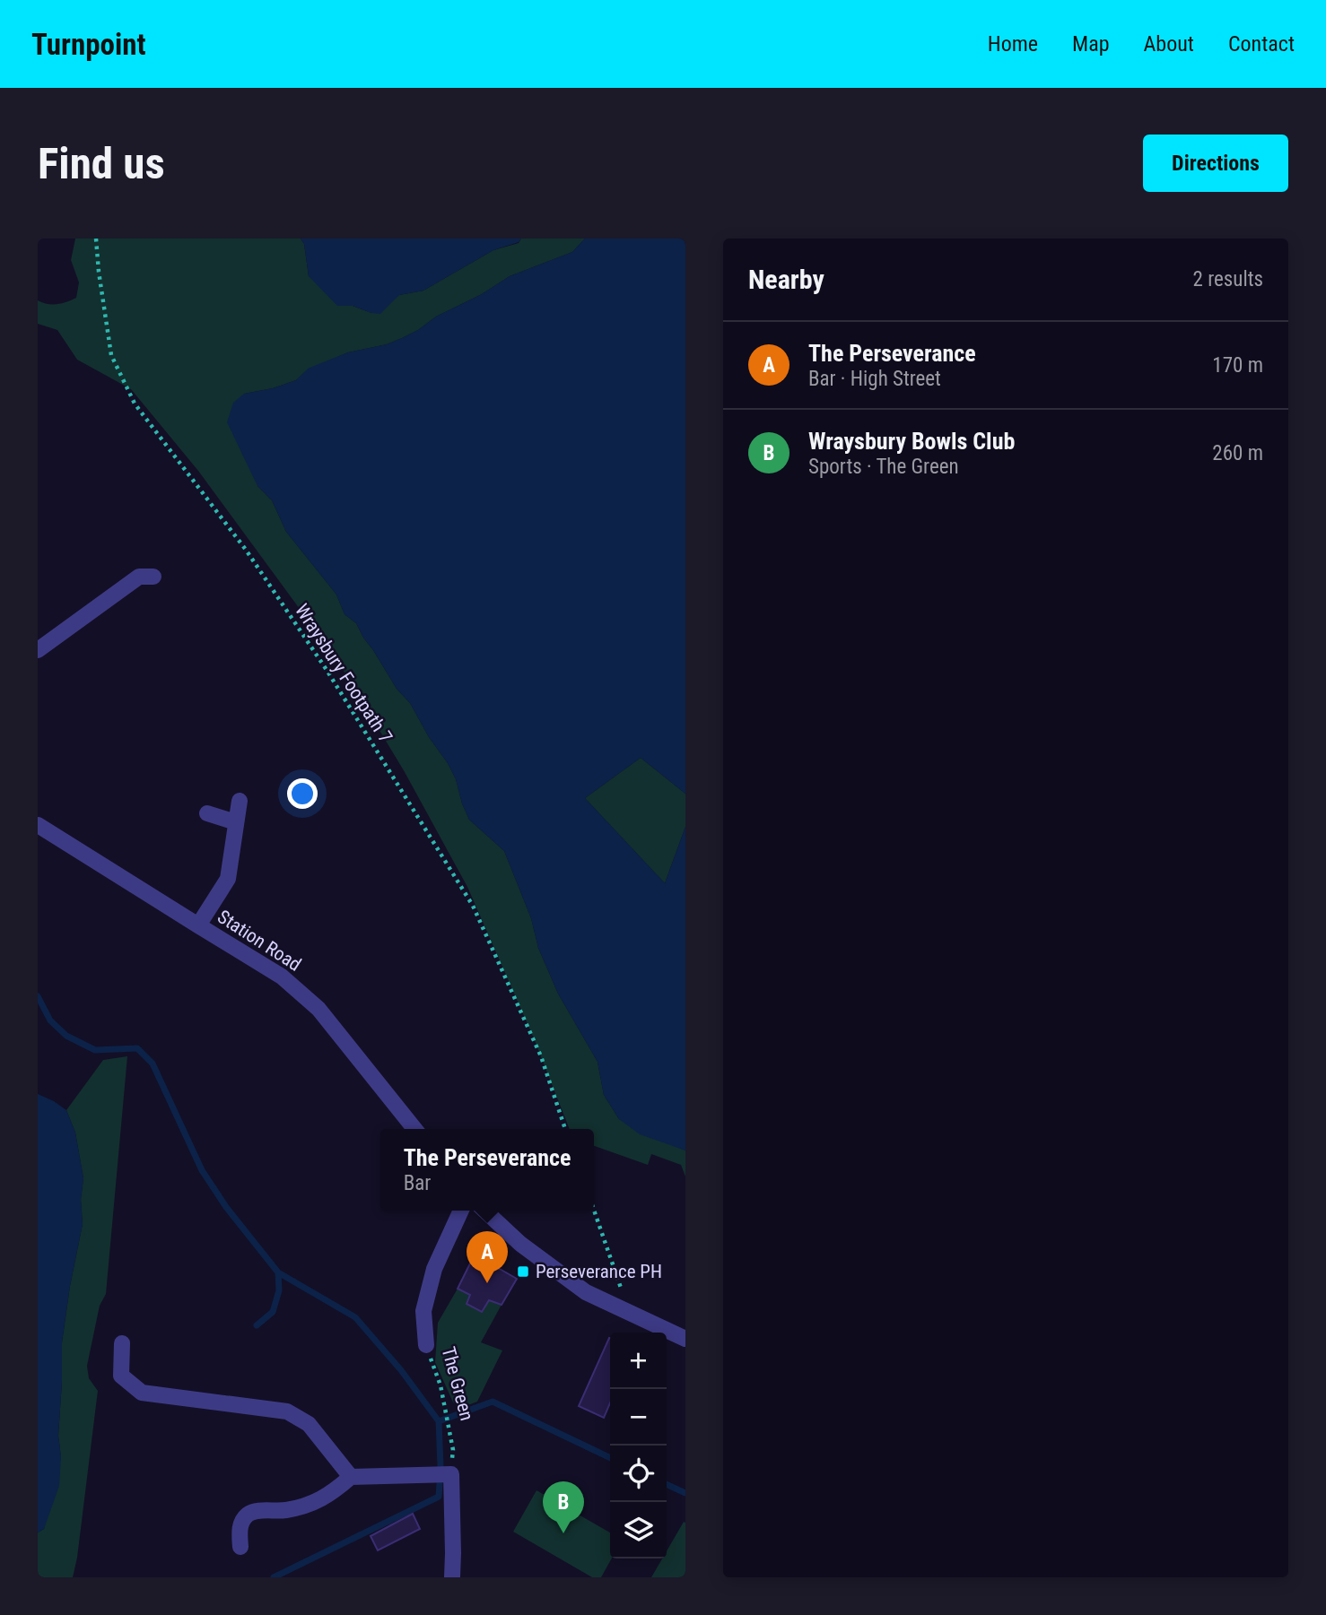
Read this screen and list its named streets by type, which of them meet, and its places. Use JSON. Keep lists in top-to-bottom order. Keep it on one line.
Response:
{"streets":{"street":["Station Road","The Green"],"path":["Wraysbury Footpath 7"]},"places":{"transit":["Perseverance PH"]},"page":{"header":"Turnpoint","nav":["Home","Map","About","Contact"],"buttons":"Directions","title":"Find us","heading":["Nearby","2 results"],"list":[{"mark":"A","name":"The Perseverance","note":"Bar · High Street","value":"170 m"},{"mark":"B","name":"Wraysbury Bowls Club","note":"Sports · The Green","value":"260 m"}],"popup":["The Perseverance","Bar"],"pins":["A","B"],"map_buttons":["+","−"]}}
